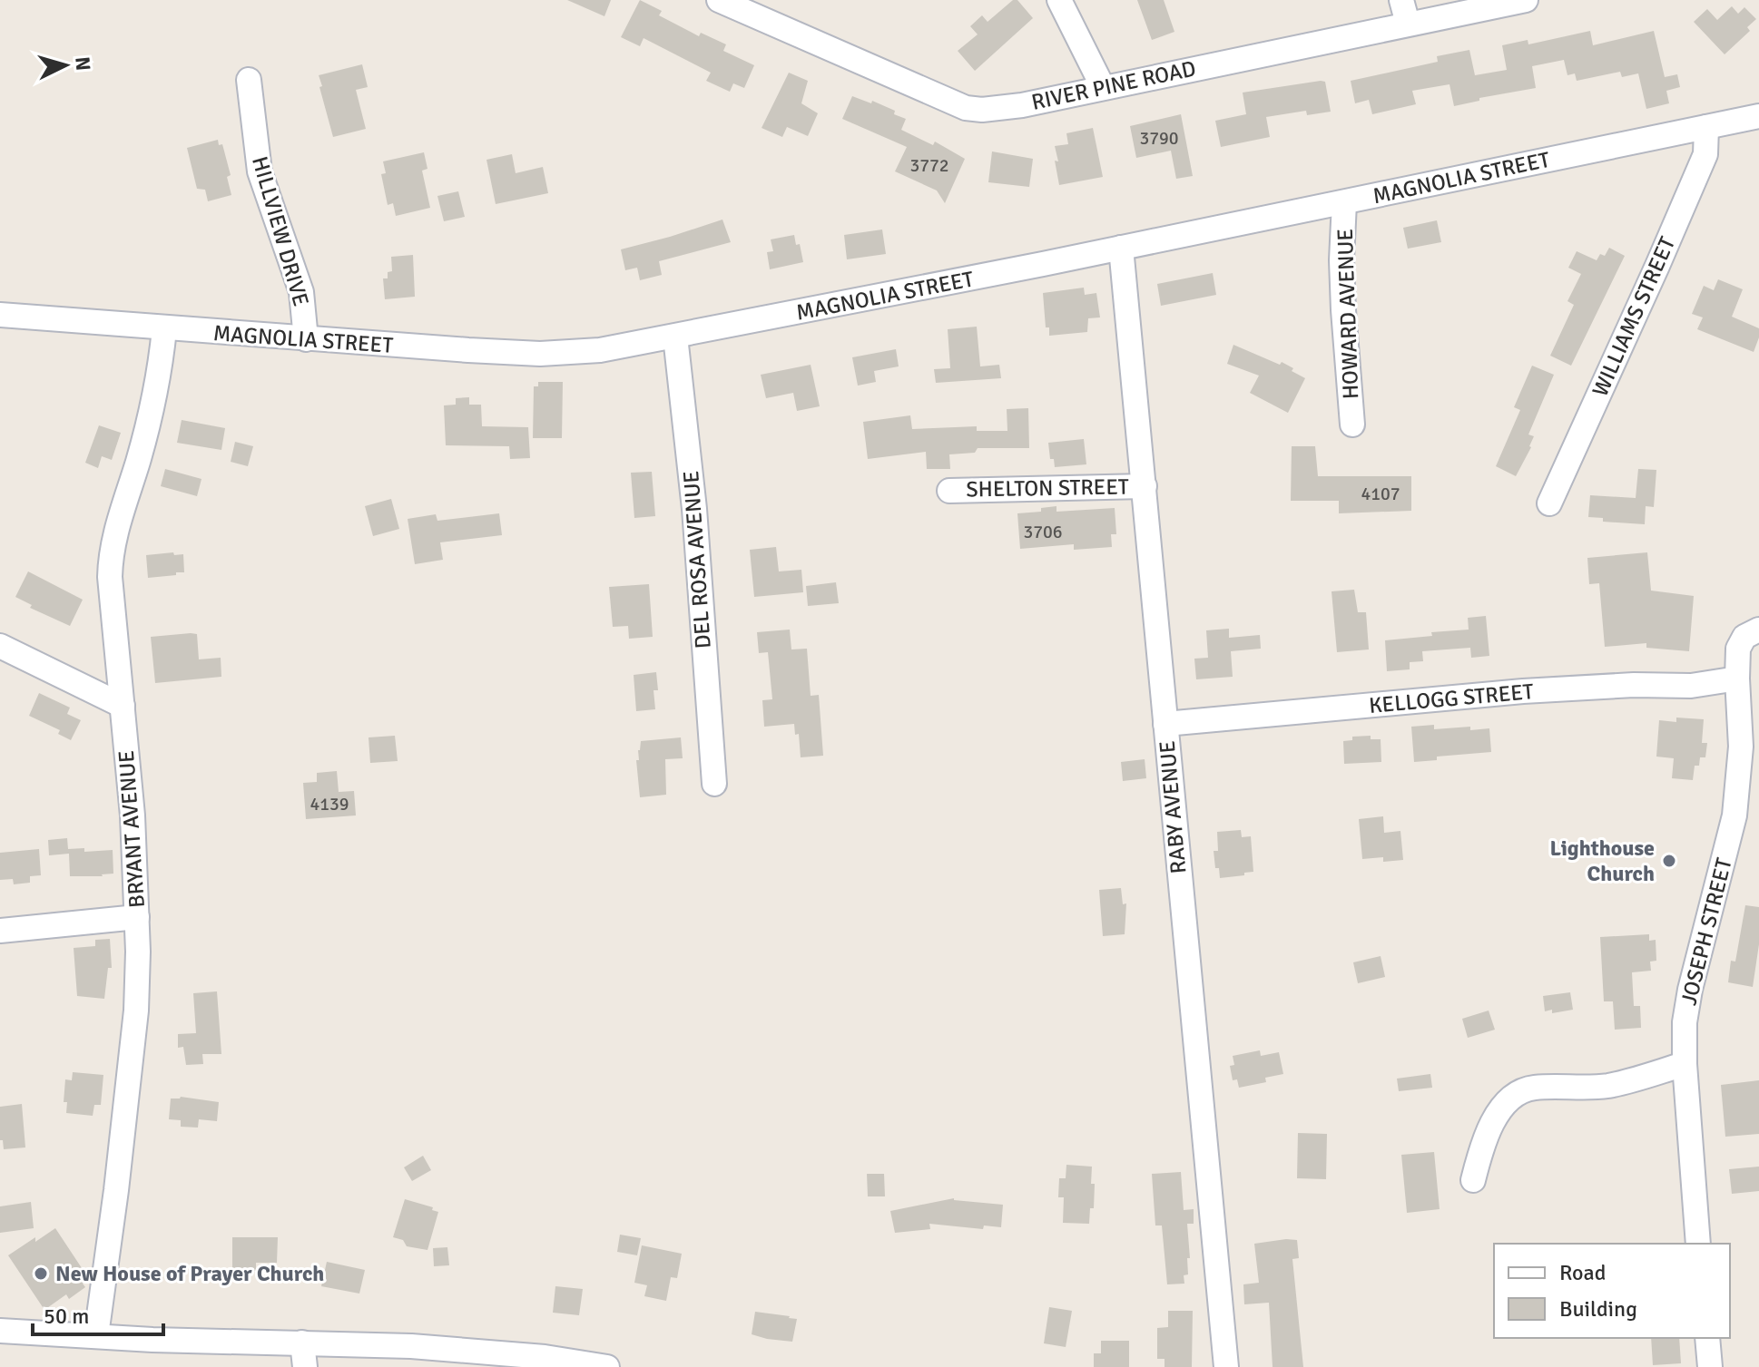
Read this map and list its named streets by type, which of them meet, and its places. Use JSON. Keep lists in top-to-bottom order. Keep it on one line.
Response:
{"streets":{"street":["RIVER PINE ROAD","MAGNOLIA STREET","HILLVIEW DRIVE","HOWARD AVENUE","WILLIAMS STREET","SHELTON STREET","DEL ROSA AVENUE","KELLOGG STREET","RABY AVENUE","BRYANT AVENUE","JOSEPH STREET"]},"crossings":[["MAGNOLIA STREET","HILLVIEW DRIVE"],["MAGNOLIA STREET","HOWARD AVENUE"],["MAGNOLIA STREET","WILLIAMS STREET"],["MAGNOLIA STREET","DEL ROSA AVENUE"],["MAGNOLIA STREET","RABY AVENUE"],["MAGNOLIA STREET","BRYANT AVENUE"],["SHELTON STREET","RABY AVENUE"],["KELLOGG STREET","RABY AVENUE"],["KELLOGG STREET","JOSEPH STREET"]],"places":["Lighthouse Church","New House of Prayer Church"],"house_numbers":["3790","3772","4107","3706","4139"],"legend":["Road","Building"],"scale_bar":"50 m","north":"right"}
